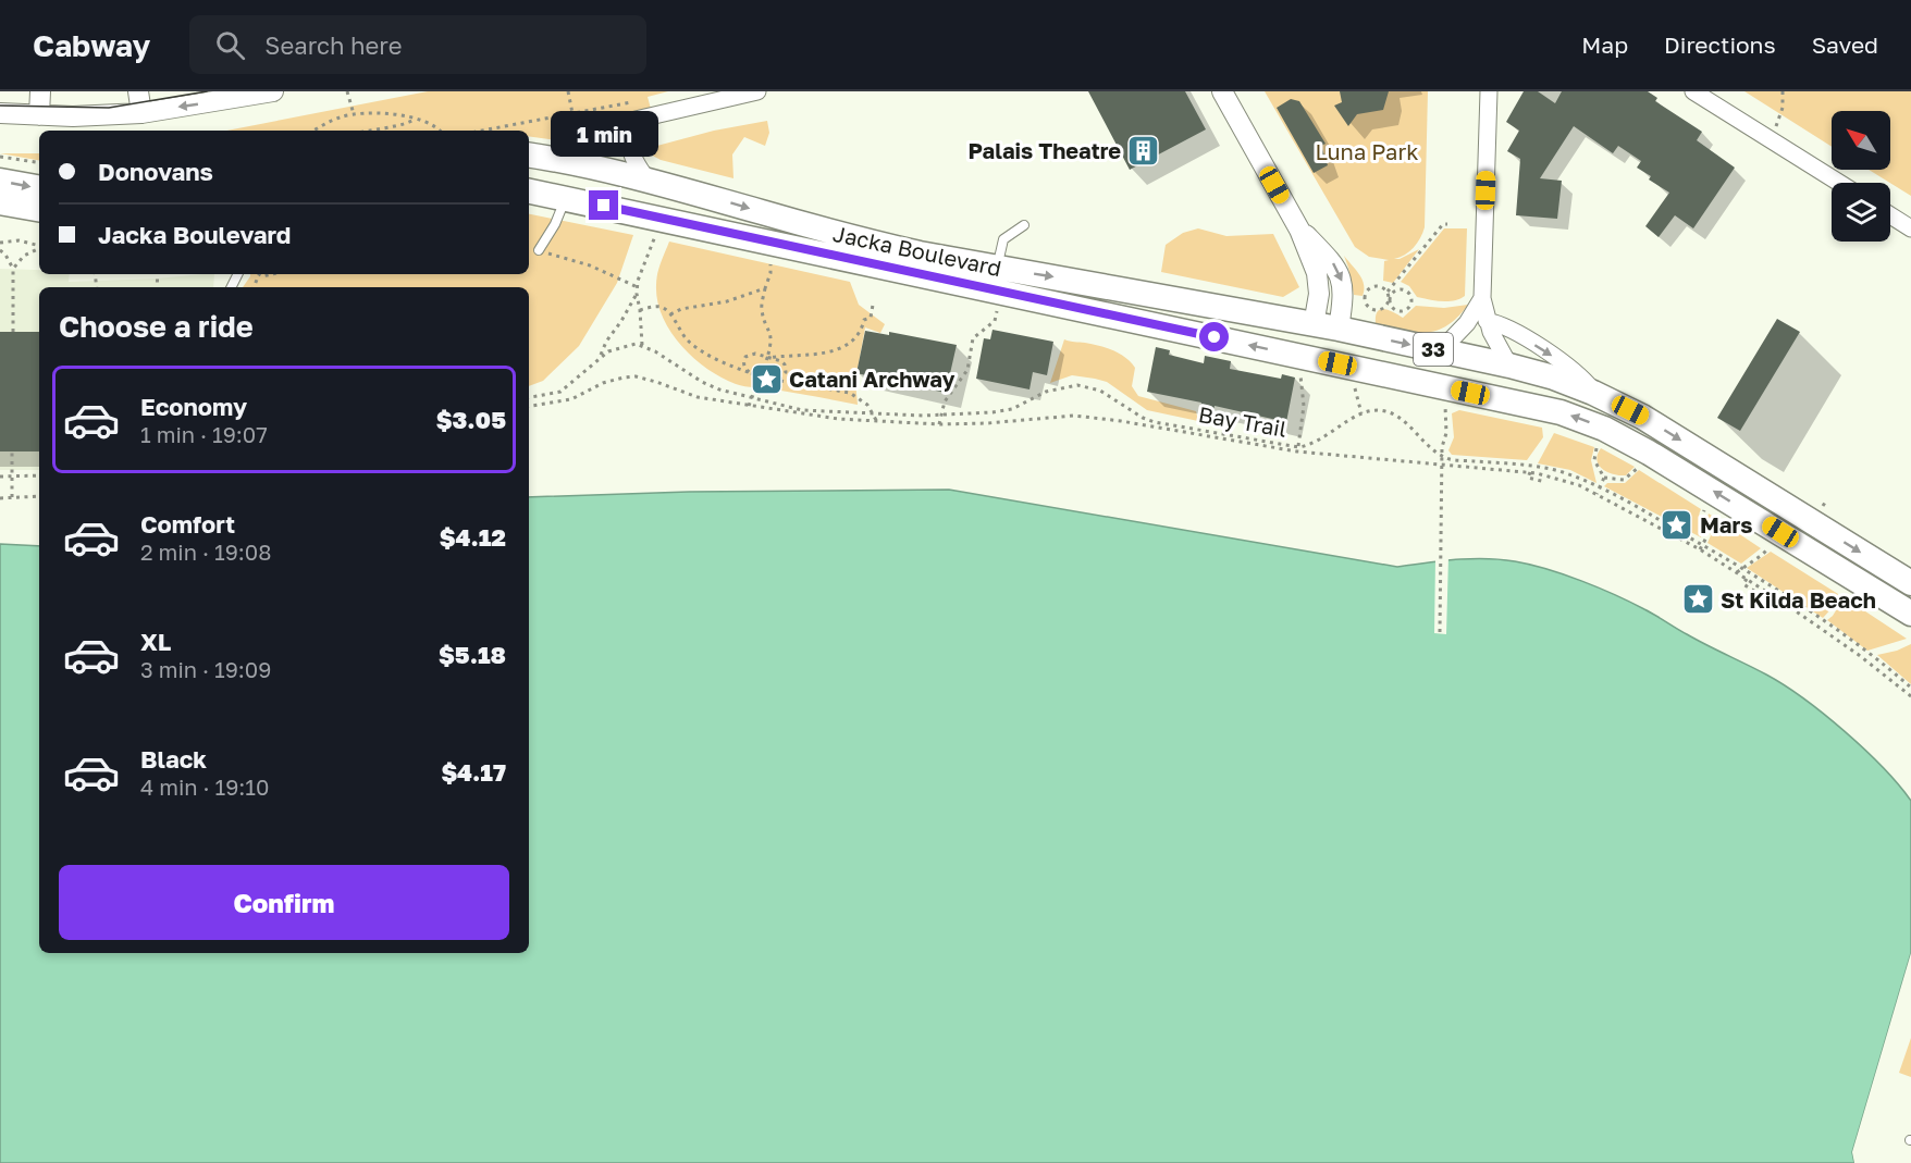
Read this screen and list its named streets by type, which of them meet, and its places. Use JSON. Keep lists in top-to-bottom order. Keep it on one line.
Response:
{"streets":{"main road":["Jacka Boulevard","33"],"path":["Bay Trail"]},"crossings":[["Jacka Boulevard","33"]],"parks":["Luna Park"],"places":{"building":["Palais Theatre"],"place":["Catani Archway","Mars","St Kilda Beach"]},"north":"top left","page":{"header":"Cabway","search":"Search here","nav":["Map","Directions","Saved"],"bubble":"1 min","banner":["Donovans","Jacka Boulevard"],"heading":"Choose a ride","list":[{"name":"Economy","note":"1 min · 19:07","value":"$3.05"},{"name":"Comfort","note":"2 min · 19:08","value":"$4.12"},{"name":"XL","note":"3 min · 19:09","value":"$5.18"},{"name":"Black","note":"4 min · 19:10","value":"$4.17"}],"buttons":"Confirm"}}
